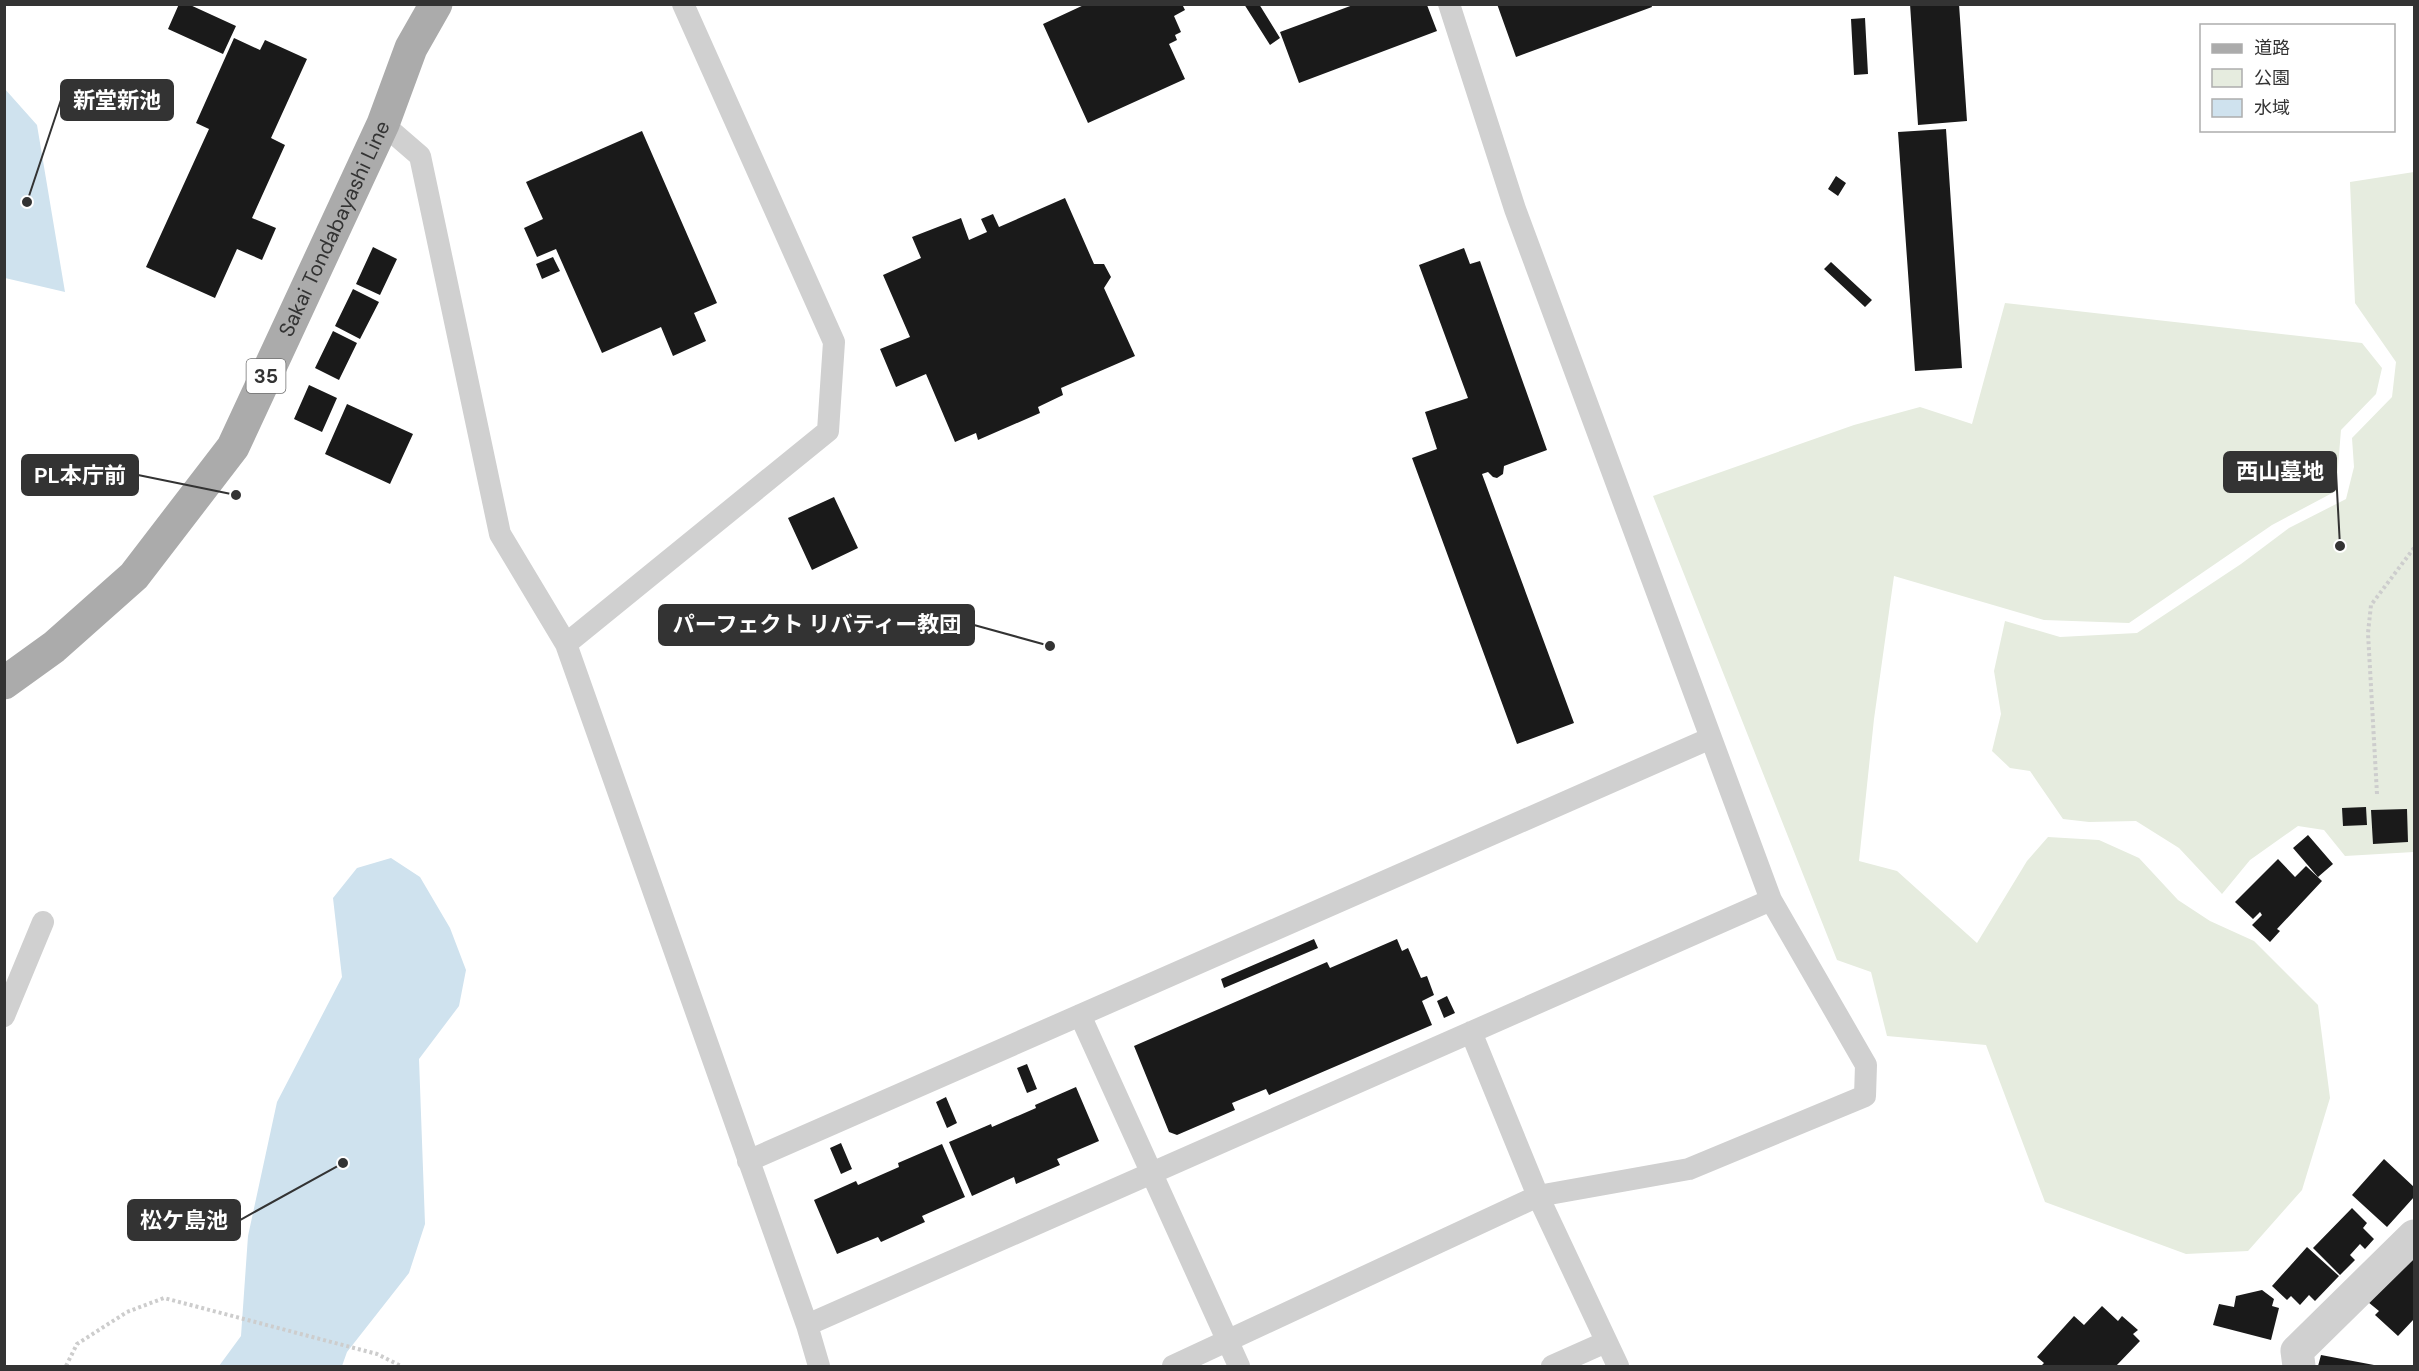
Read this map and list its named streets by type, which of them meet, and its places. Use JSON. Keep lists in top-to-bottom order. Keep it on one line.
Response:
{"streets":{"main road":["Sakai Tondabayashi Line","35"]},"places":["新堂新池","PL本庁前","西山墓地","パーフェクト リバティー教団","松ケ島池"],"legend":["道路","公園","水域"]}
